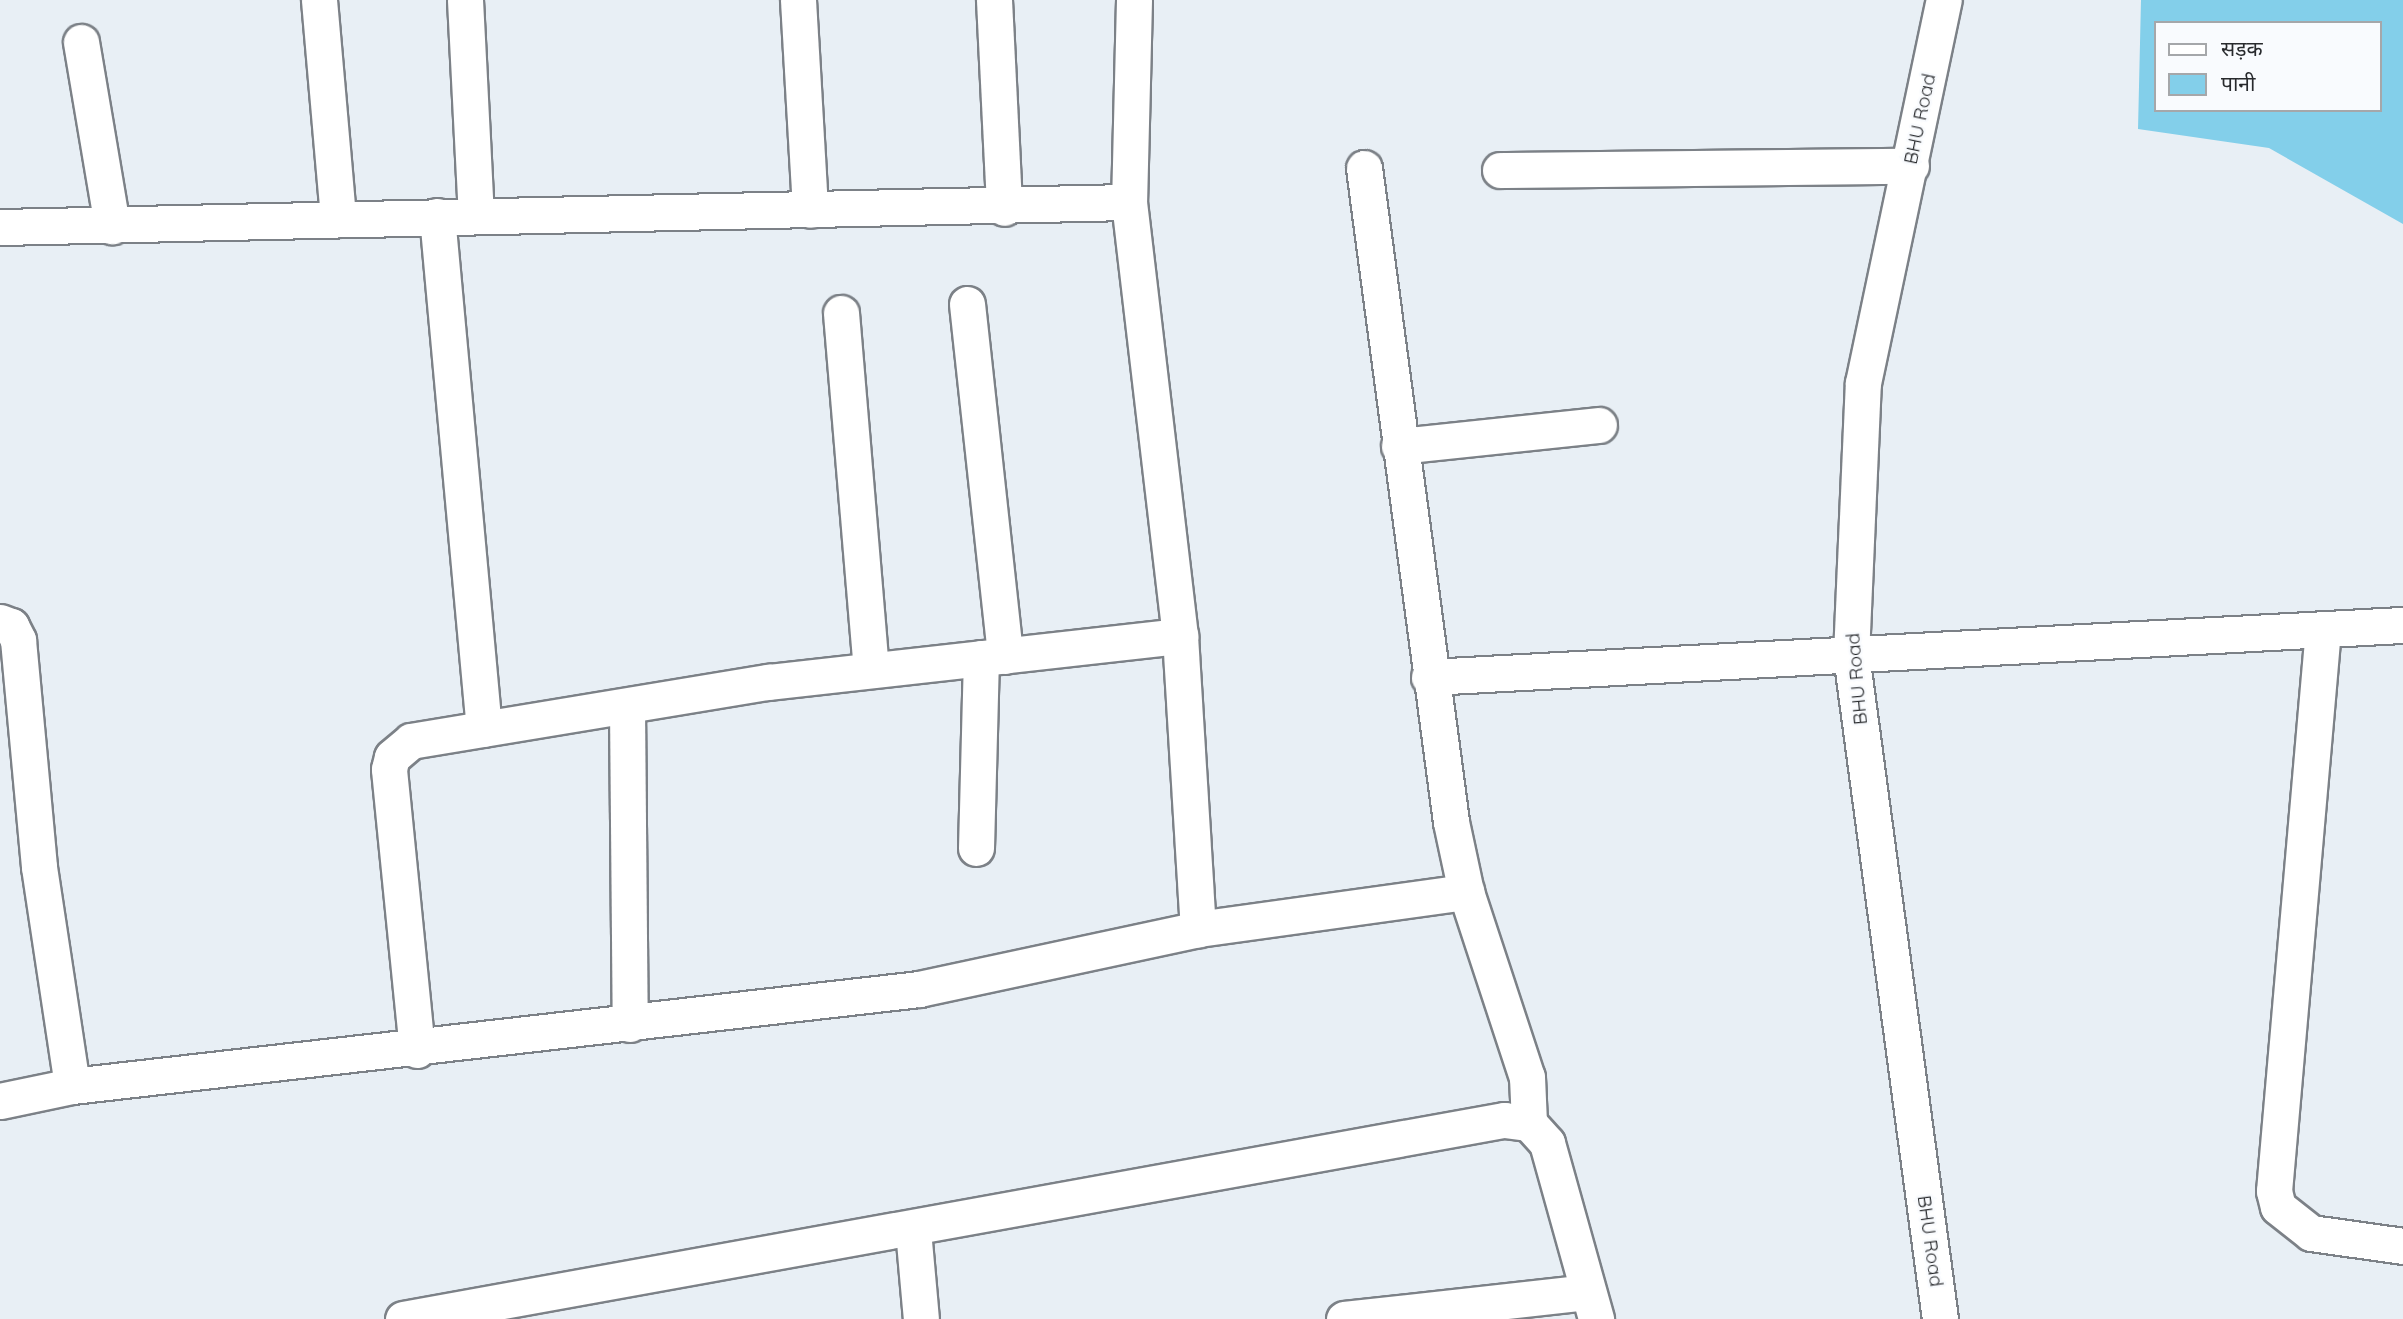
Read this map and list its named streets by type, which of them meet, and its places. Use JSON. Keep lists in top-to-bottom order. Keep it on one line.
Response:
{"streets":{"street":["BHU Road"]},"legend":["सड़क","पानी"]}
